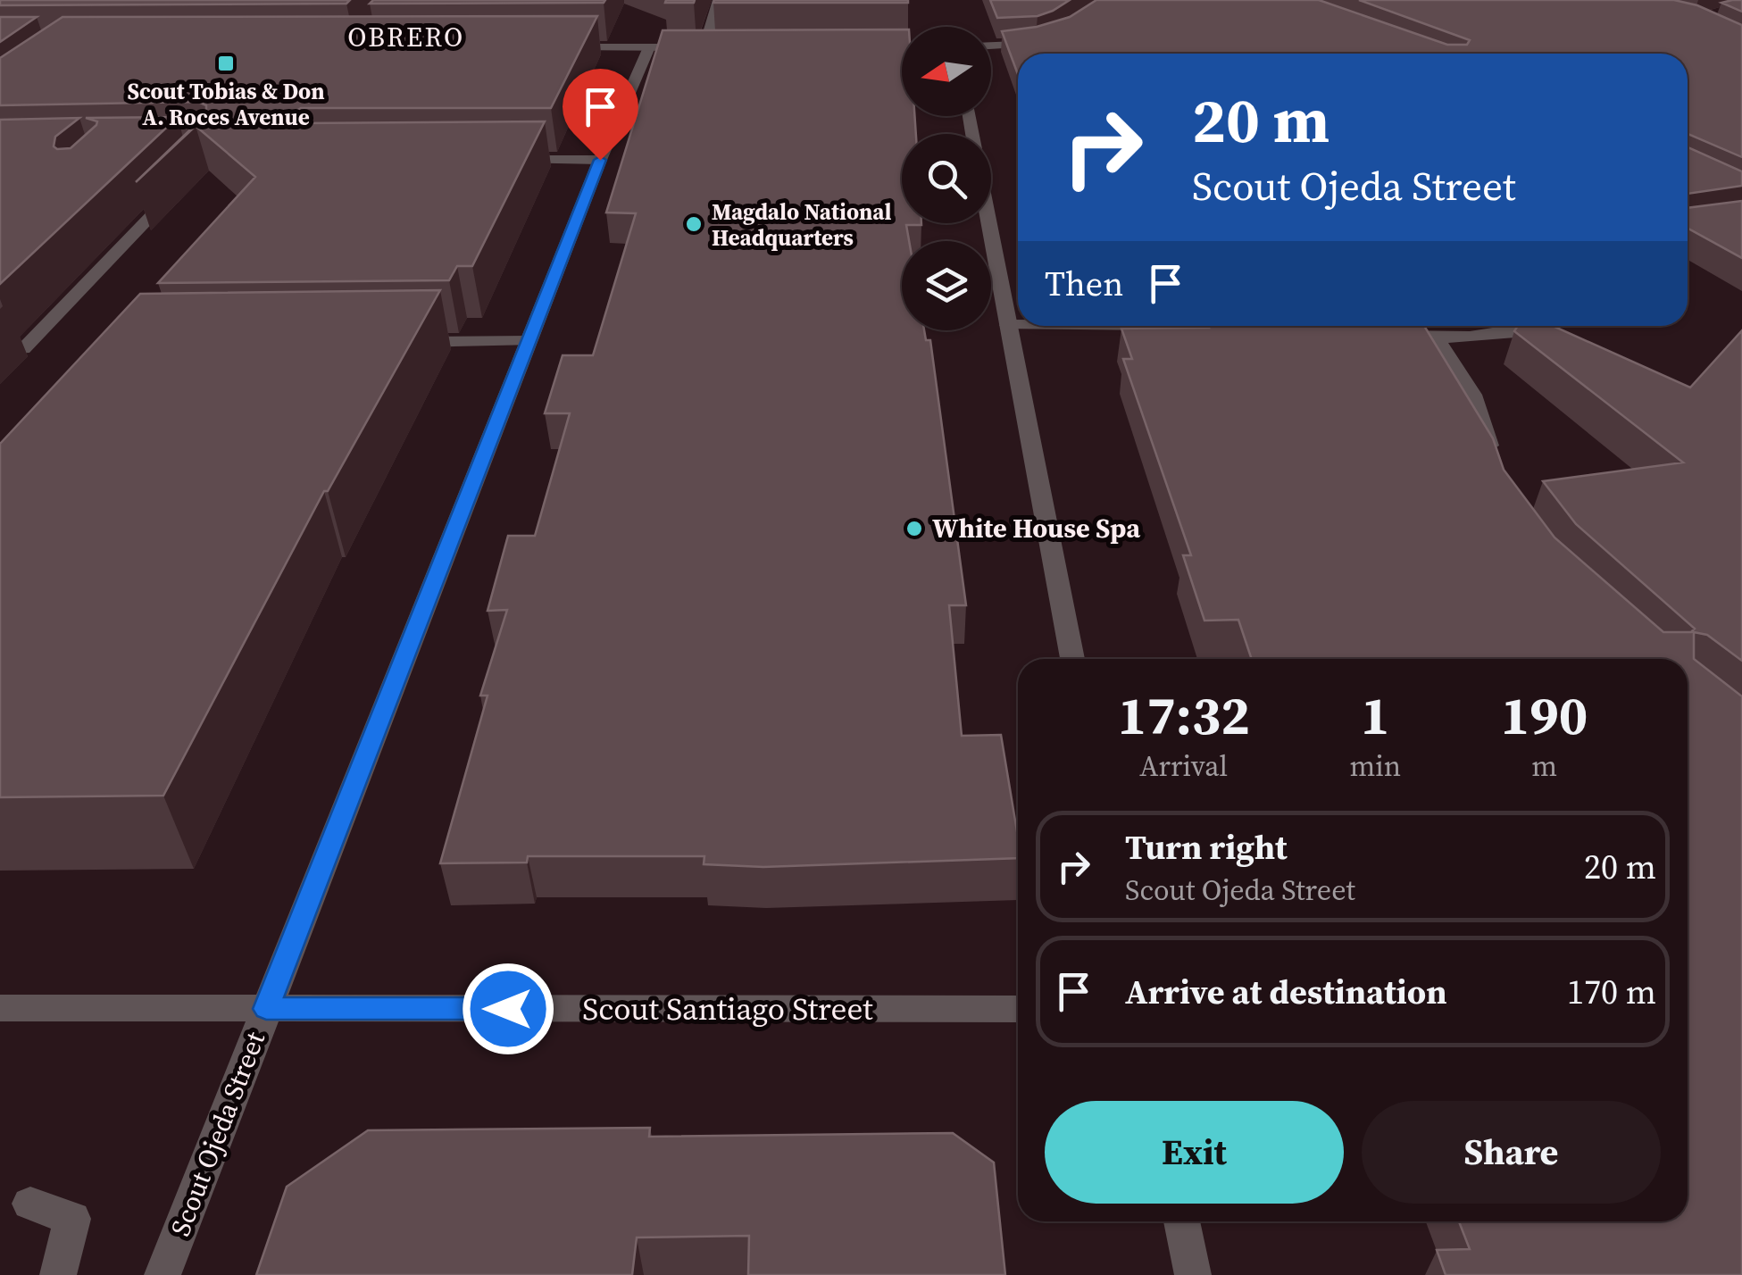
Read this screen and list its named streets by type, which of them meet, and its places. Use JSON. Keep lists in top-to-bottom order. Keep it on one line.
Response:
{"streets":{"street":["Scout Santiago Street","Scout Ojeda Street"]},"crossings":[["Scout Santiago Street","Scout Ojeda Street"]],"districts":["OBRERO"],"places":{"transit":["Scout Tobias & Don A. Roces Avenue"],"other":["Magdalo National Headquarters","White House Spa"]},"north":"left","page":{"turn":["20 m","Scout Ojeda Street"],"then":"Then","eta":["17:32","Arrival","1","min","190","m"],"list":[{"name":"Turn right","note":"Scout Ojeda Street","value":"20 m"},{"name":"Arrive at destination","value":"170 m"}],"buttons":["Exit","Share"]}}
